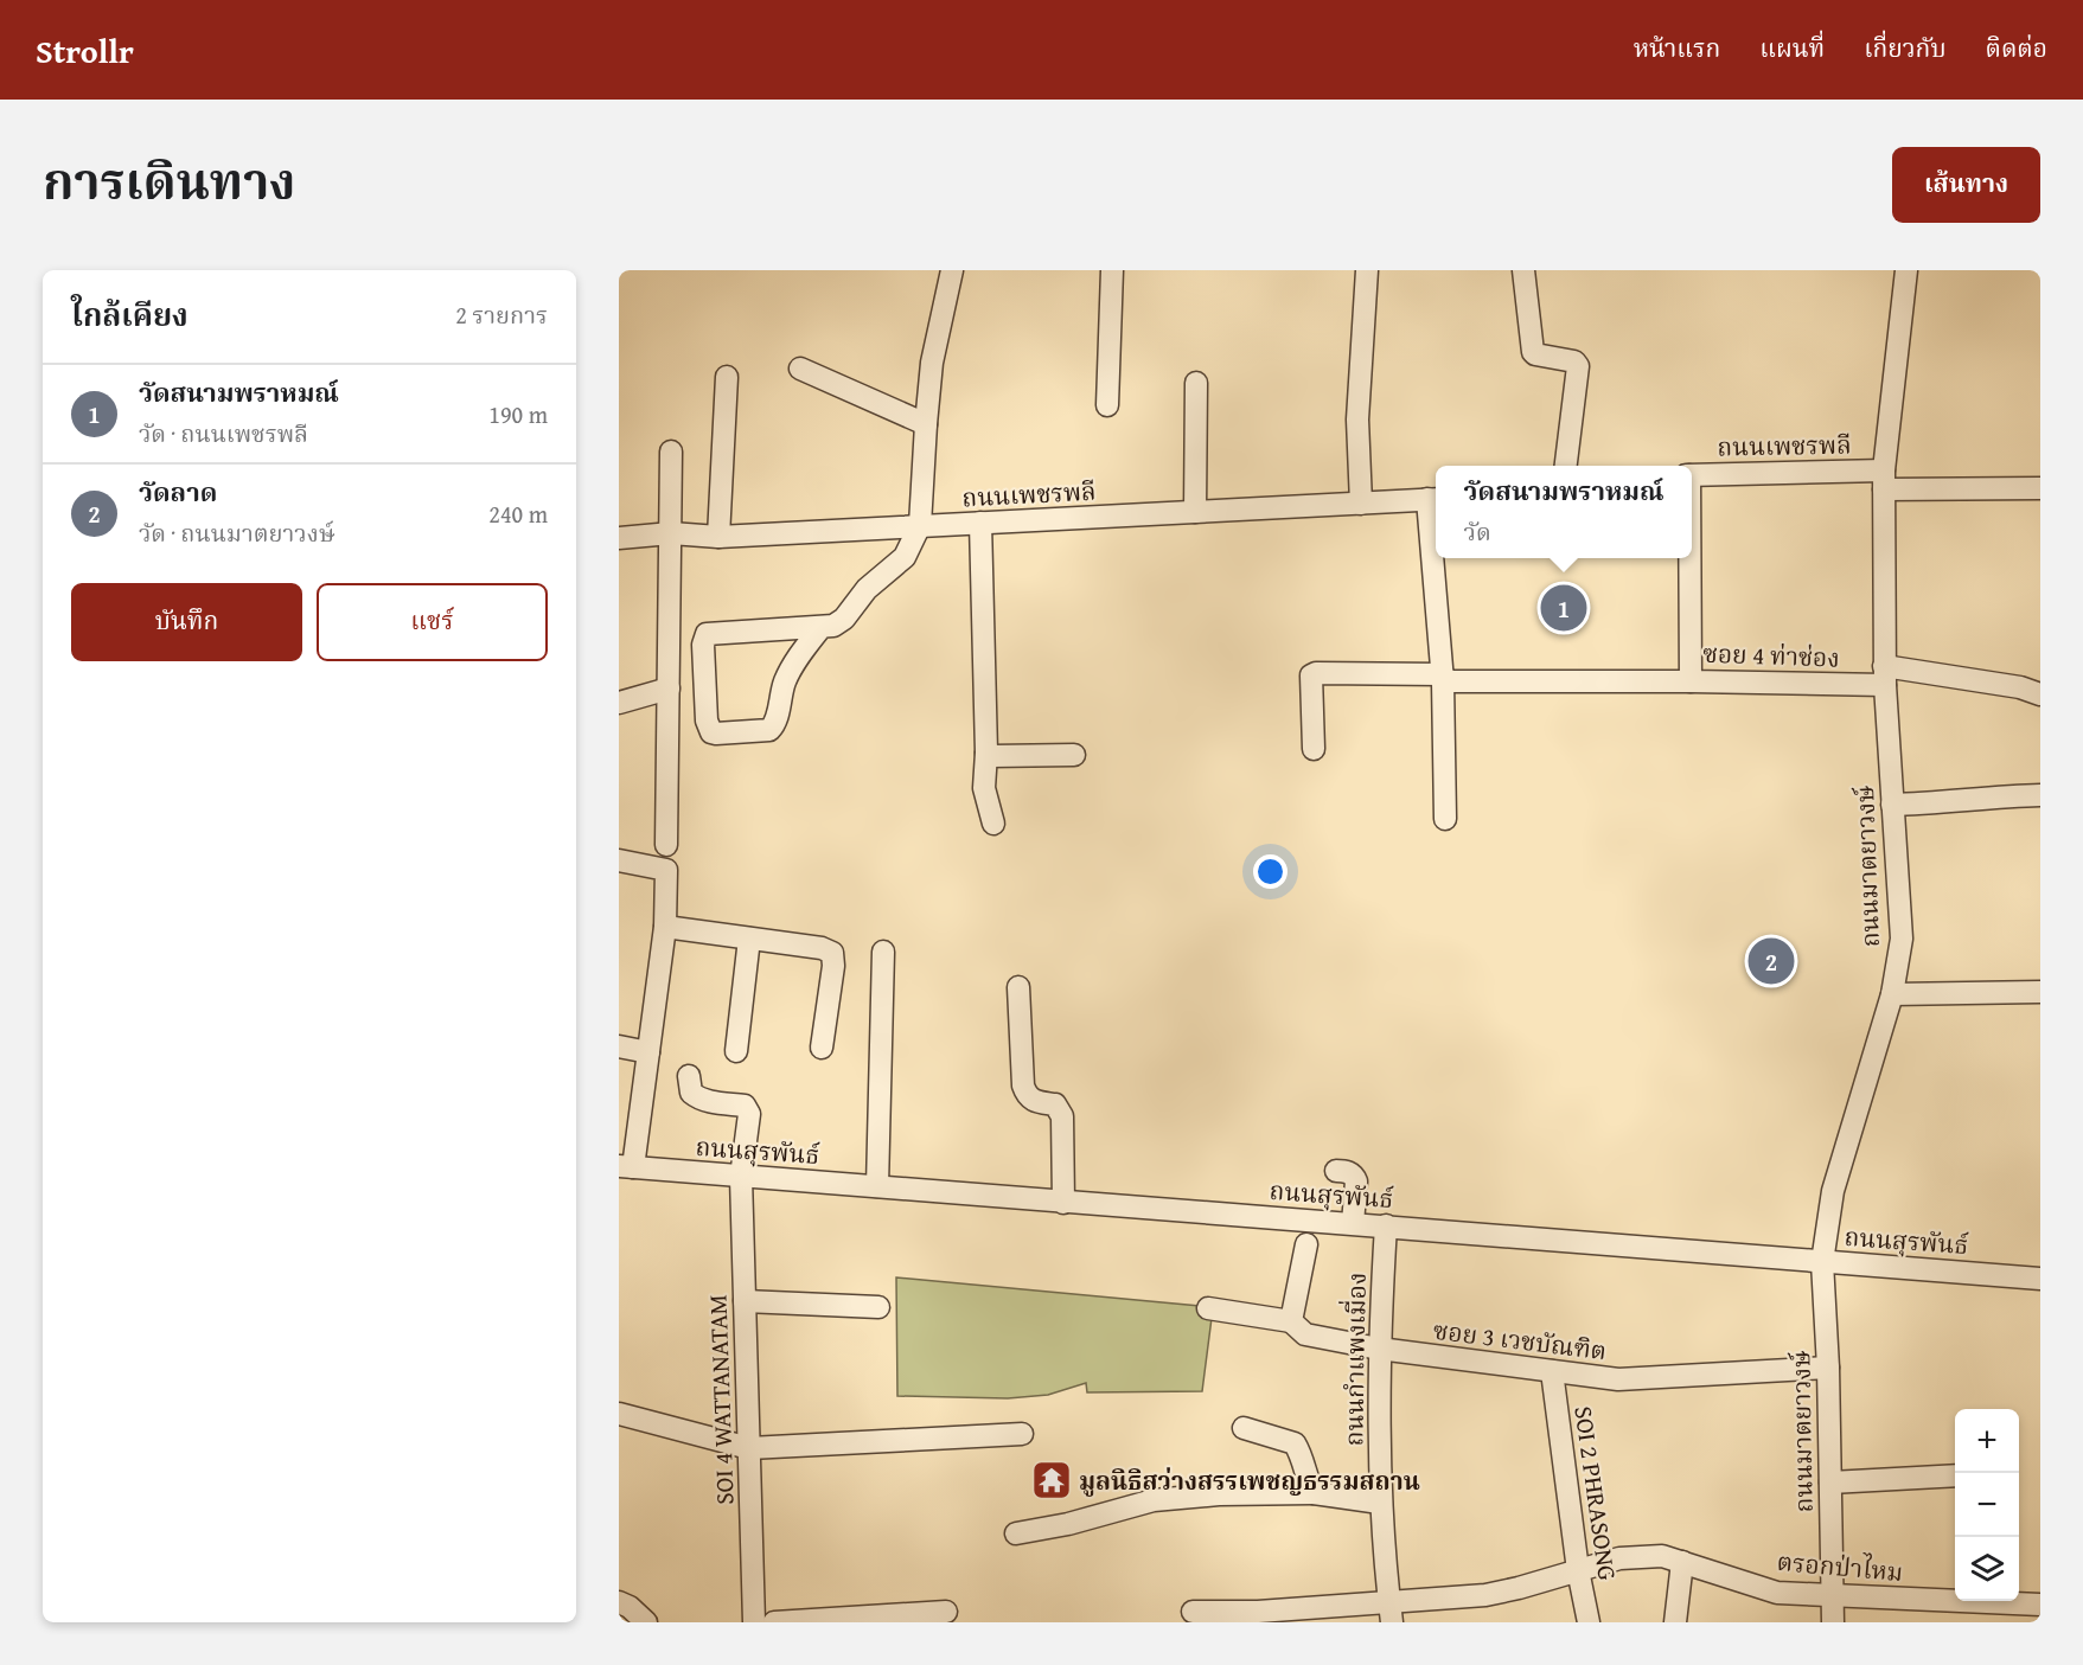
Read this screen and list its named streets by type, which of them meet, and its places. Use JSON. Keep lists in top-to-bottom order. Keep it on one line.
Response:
{"streets":{"street":["ถนนเพชรพลี","ซอย 4 ท่าช่อง","ถนนมาตยาวงษ์","ถนนสุรพันธ์","ซอย 3 เวชบัณฑิต","ถนนกำแพงเมี่อง","SOI 4 WATTANATAM","SOI 2 PHRASONG","ตรอกป่าไหม"]},"crossings":[["ถนนเพชรพลี","ถนนมาตยาวงษ์"],["ซอย 4 ท่าช่อง","ถนนมาตยาวงษ์"],["ถนนมาตยาวงษ์","ถนนสุรพันธ์"],["ถนนมาตยาวงษ์","ซอย 3 เวชบัณฑิต"],["ถนนมาตยาวงษ์","ตรอกป่าไหม"],["ถนนสุรพันธ์","ถนนกำแพงเมี่อง"],["ถนนสุรพันธ์","SOI 4 WATTANATAM"],["ซอย 3 เวชบัณฑิต","ถนนกำแพงเมี่อง"],["ซอย 3 เวชบัณฑิต","SOI 2 PHRASONG"],["ถนนกำแพงเมี่อง","ตรอกป่าไหม"],["SOI 2 PHRASONG","ตรอกป่าไหม"]],"places":{"temple":["มูลนิธิสว่างสรรเพชญธรรมสถาน"]},"page":{"header":"Strollr","nav":["หน้าแรก","แผนที่","เกี่ยวกับ","ติดต่อ"],"title":"การเดินทาง","buttons":["เส้นทาง",["บันทึก","แชร์"]],"heading":["ใกล้เคียง","2 รายการ"],"list":[{"mark":"1","name":"วัดสนามพราหมณ์","note":"วัด · ถนนเพชรพลี","value":"190 m"},{"mark":"2","name":"วัดลาด","note":"วัด · ถนนมาตยาวงษ์","value":"240 m"}],"popup":["วัดสนามพราหมณ์","วัด"],"pins":["1","2"],"map_buttons":["+","−"]}}
